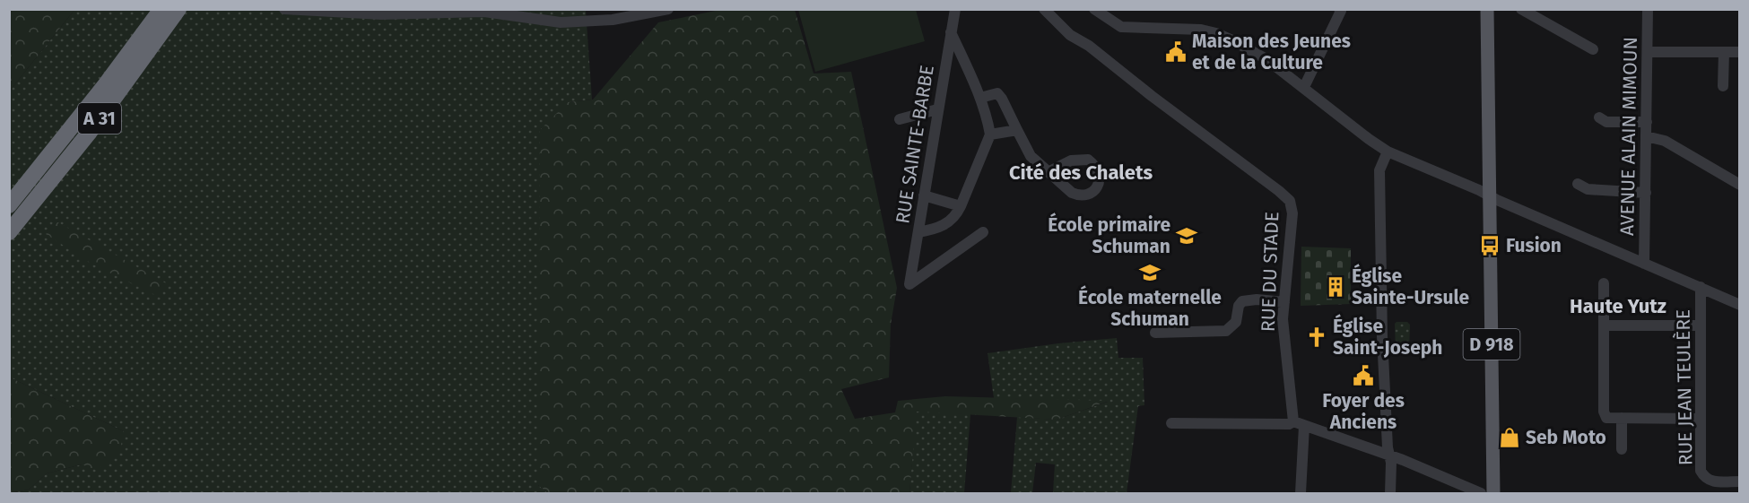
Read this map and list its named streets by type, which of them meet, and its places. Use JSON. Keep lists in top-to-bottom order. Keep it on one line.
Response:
{"streets":{"highway":["A 31"],"main road":["D 918"],"street":["AVENUE ALAIN MIMOUN","RUE SAINTE-BARBE","RUE DU STADE","RUE JEAN TEULÈRE"]},"districts":["Cité des Chalets","Haute Yutz"],"places":{"public building":["Maison des Jeunes et de la Culture","Foyer des Anciens"],"school or university":["École primaire Schuman","École maternelle Schuman"],"bus stop":["Fusion"],"building":["Église Sainte-Ursule"],"church":["Église Saint-Joseph"],"shop":["Seb Moto"]}}
